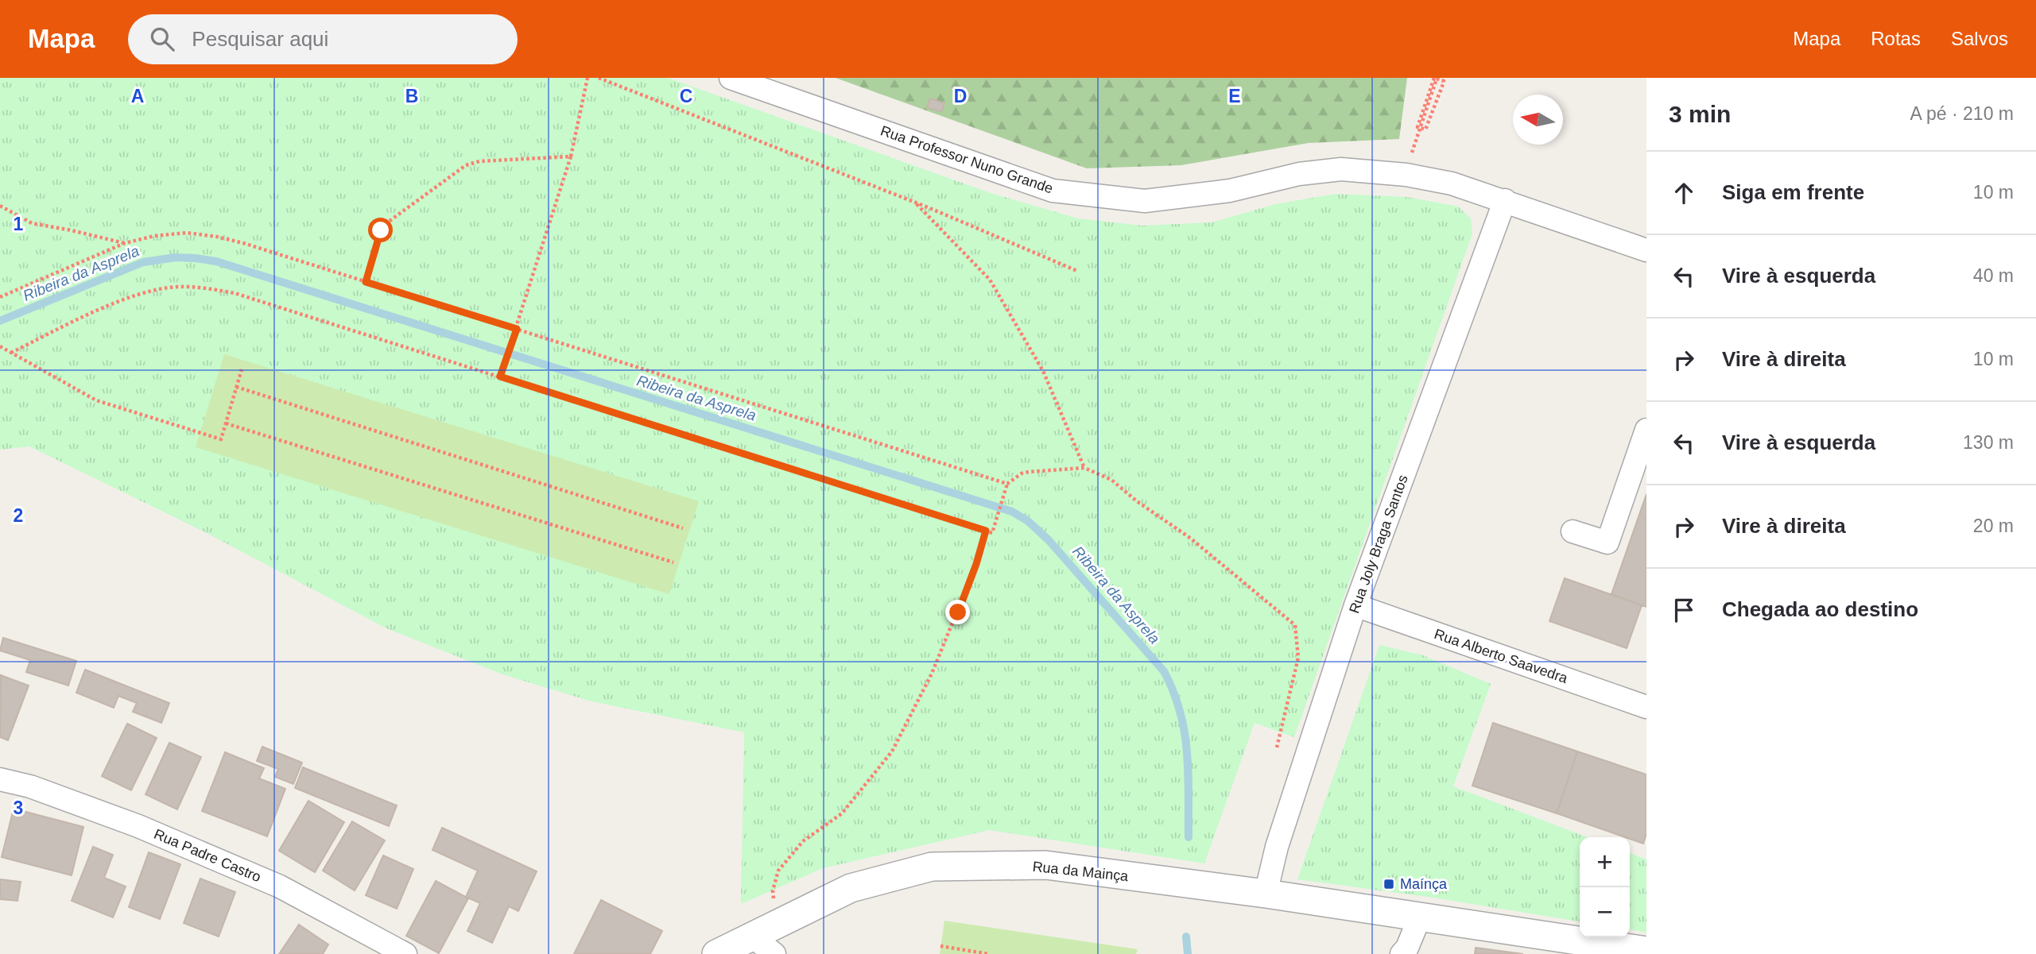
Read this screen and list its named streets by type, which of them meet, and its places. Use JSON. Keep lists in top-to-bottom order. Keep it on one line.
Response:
{"streets":{"street":["Rua Professor Nuno Grande","Rua Joly Braga Santos","Rua Alberto Saavedra","Rua Padre Castro","Rua da Mainça"]},"crossings":[["Rua Professor Nuno Grande","Rua Joly Braga Santos"],["Rua Joly Braga Santos","Rua Alberto Saavedra"],["Rua Joly Braga Santos","Rua da Mainça"]],"water":["Ribeira da Asprela"],"places":{"transit":["Maínça"]},"north":"left","page":{"header":"Mapa","search":"Pesquisar aqui","nav":["Mapa","Rotas","Salvos"],"heading":["3 min","A pé · 210 m"],"list":[["Siga em frente","10 m"],["Vire à esquerda","40 m"],["Vire à direita","10 m"],["Vire à esquerda","130 m"],["Vire à direita","20 m"],"Chegada ao destino"],"map_buttons":["+","−"]},"grid":{"columns":["A","B","C","D","E"],"rows":["1","2","3"]}}
